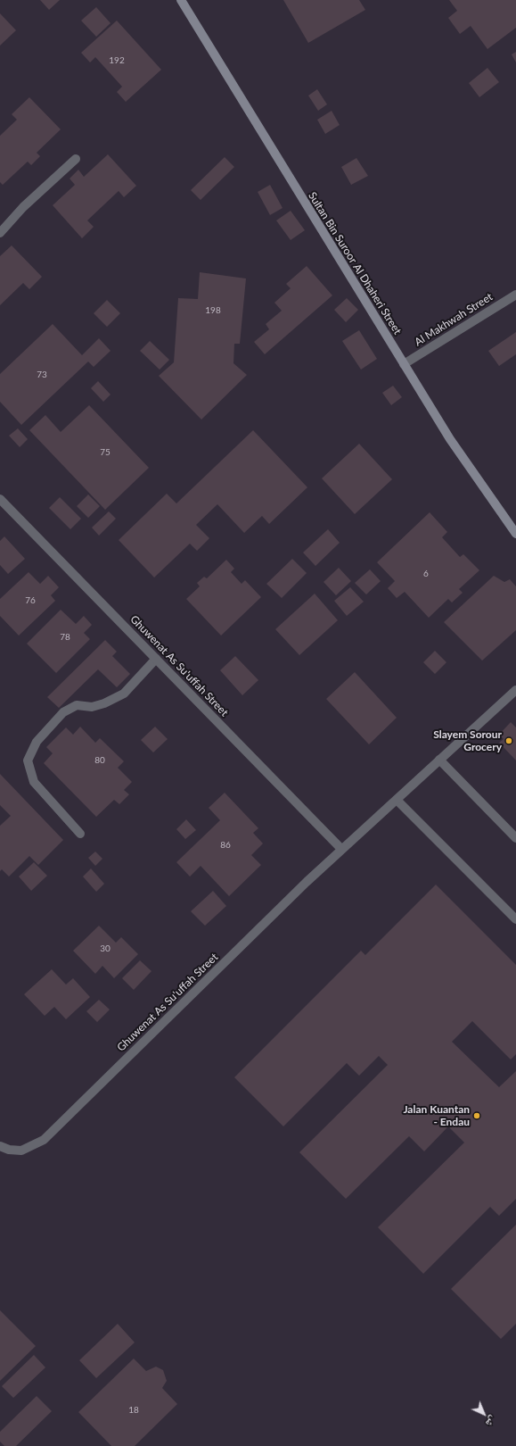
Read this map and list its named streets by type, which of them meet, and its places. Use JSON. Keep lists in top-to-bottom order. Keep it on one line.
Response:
{"streets":{"street":["Sultan Bin Suroor Al Dhaheri Street","Al Makhwah Street","Ghuwenat As Su'uffah Street"]},"crossings":[["Sultan Bin Suroor Al Dhaheri Street","Al Makhwah Street"]],"places":["Slayem Sorour Grocery","Jalan Kuantan - Endau"],"house_numbers":["192","198","73","75","6","76","78","80","86","30","18"],"north":"bottom right"}
